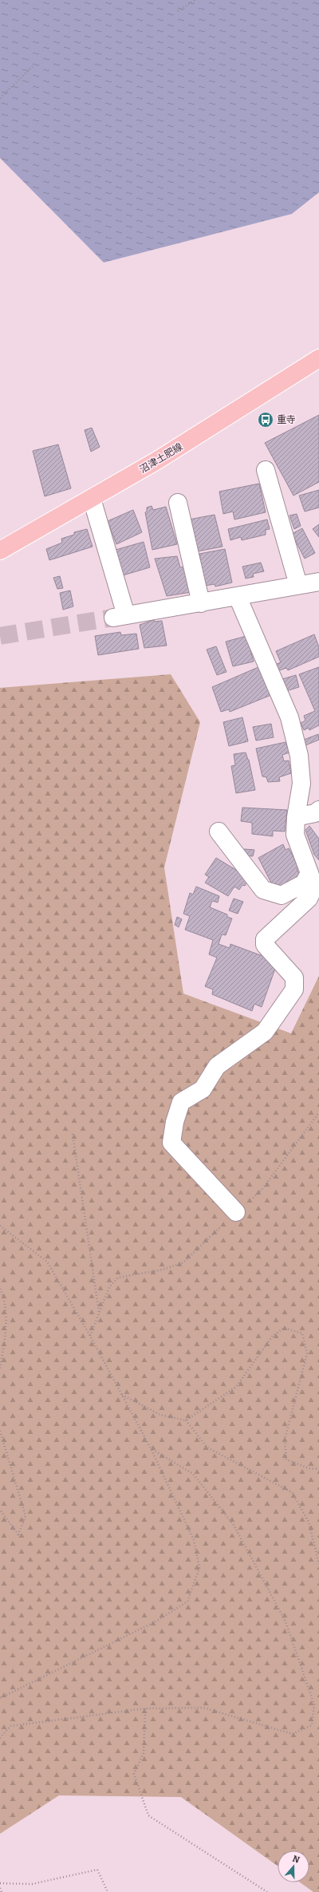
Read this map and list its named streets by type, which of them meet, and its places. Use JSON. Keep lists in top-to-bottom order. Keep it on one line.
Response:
{"streets":{"main road":["沼津土肥線"]},"places":{"bus stop":["重寺"]},"north":"top"}
